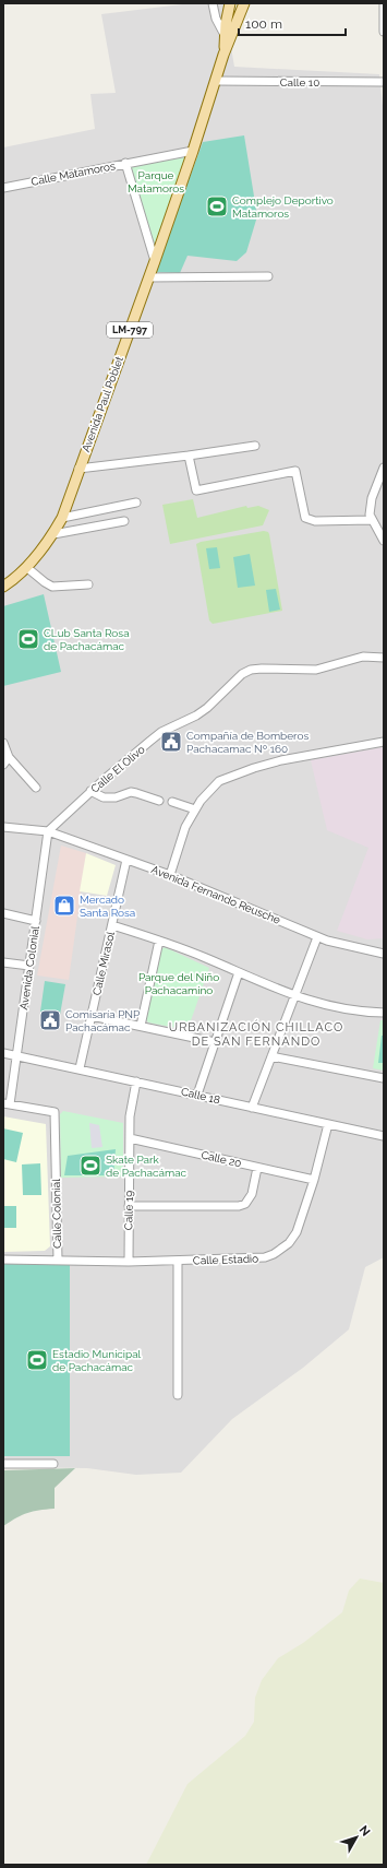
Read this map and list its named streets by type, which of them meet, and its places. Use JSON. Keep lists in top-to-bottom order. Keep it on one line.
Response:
{"streets":{"main road":["LM-797","Avenida Paul Poblet"],"street":["Calle 10","Calle Matamoros","Calle El Olivo","Avenida Fernando Reusche","Calle Mirasol","Avenida Colonial","Calle 18","Calle 20","Calle 19","Calle Colonial","Calle Estadio"]},"crossings":[["Calle 10","Avenida Paul Poblet"],["Calle Matamoros","Avenida Paul Poblet"],["Calle El Olivo","Avenida Fernando Reusche"],["Calle El Olivo","Avenida Colonial"],["Avenida Fernando Reusche","Calle Mirasol"],["Avenida Fernando Reusche","Avenida Colonial"],["Calle Mirasol","Calle 18"],["Avenida Colonial","Calle 18"],["Avenida Colonial","Calle Colonial"],["Calle 18","Calle 19"],["Calle 18","Calle Estadio"],["Calle 20","Calle 19"],["Calle 20","Calle Estadio"],["Calle 19","Calle Estadio"],["Calle Colonial","Calle Estadio"]],"districts":["URBANIZACIÓN CHILLACO DE SAN FERNANDO"],"parks":["Parque Matamoros","Parque del Niño Pachacamino"],"places":{"sports":["Complejo Deportivo Matamoros","CLub Santa Rosa de Pachacámac","Skate Park de Pachacámac","Estadio Municipal de Pachacámac"],"public building":["Compañía de Bomberos Pachacamac Nº 160","Comisaría PNP Pachacámac"],"shop":["Mercado Santa Rosa"]},"scale_bar":"100 m","north":"top right"}
